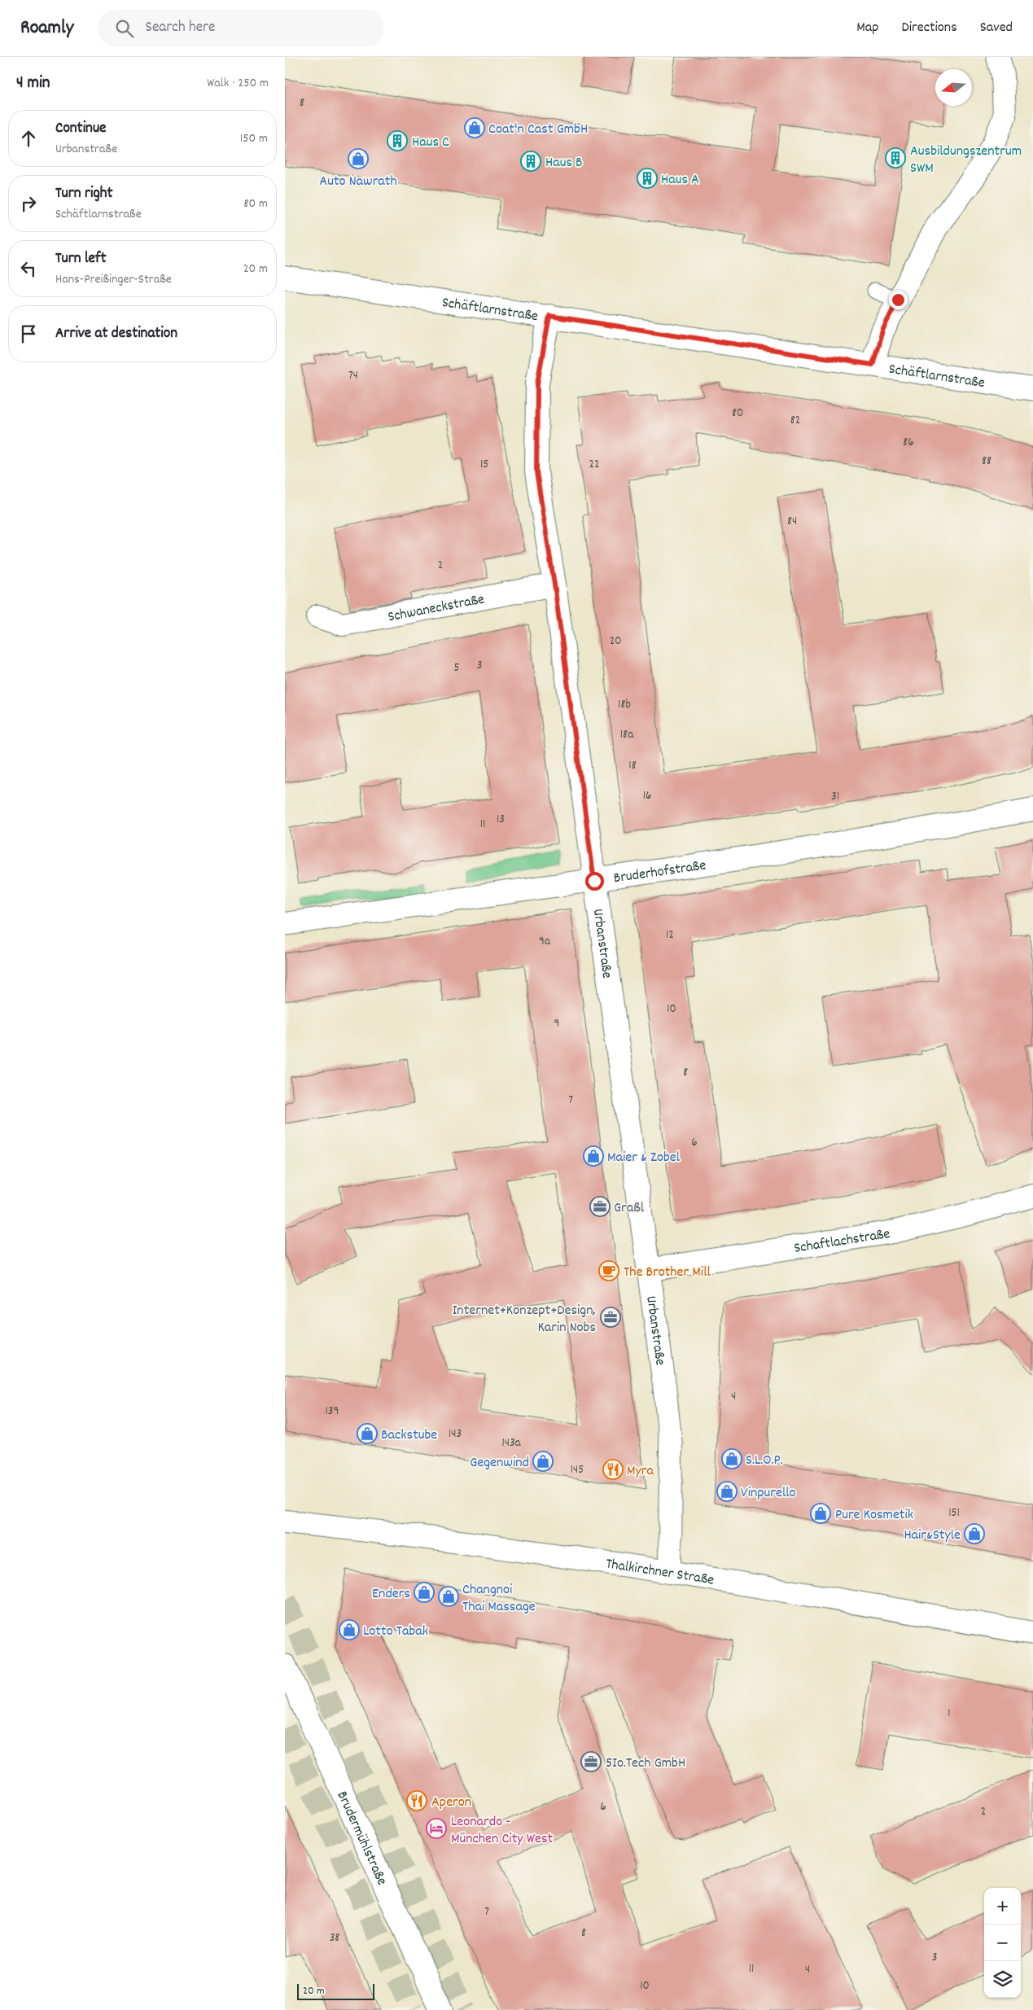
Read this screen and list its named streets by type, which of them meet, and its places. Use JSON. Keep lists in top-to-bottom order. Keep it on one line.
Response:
{"streets":{"street":["Schäftlarnstraße","Schwaneckstraße","Bruderhofstraße","Urbanstraße","Schaftlachstraße","Thalkirchner Straße","Brudermühlstraße"]},"crossings":[["Schäftlarnstraße","Urbanstraße"],["Schwaneckstraße","Urbanstraße"],["Bruderhofstraße","Urbanstraße"],["Urbanstraße","Schaftlachstraße"],["Urbanstraße","Thalkirchner Straße"]],"places":{"shop":["Coat'n Cast GmbH","Auto Nawrath","Maier & Zobel","Backstube","S.L.O.P.","Gegenwind","Vinpurello","Pure Kosmetik","Hair&Style","Enders","Changnoi Thai Massage","Lotto Tabak"],"building":["Haus C","Ausbildungszentrum SWM","Haus B","Haus A"],"office":["Graßl","Internet+Konzept+Design, Karin Nobs","5Io.Tech GmbH"],"cafe":["The Brother Mill"],"restaurant":["Myra","Aperon"],"hotel":["Leonardo - München City West"]},"house_numbers":["8","74","80","82","86","88","15","22","84","2","20","3","5","18b","18a","18","16","31","13","11","12","9a","10","9","8","7","6","4","139","143","143a","145","151","1","6","2","7","8","38","3","11","4","10"],"scale_bar":"20 m","north":"left","page":{"header":"Roamly","search":"Search here","nav":["Map","Directions","Saved"],"heading":["4 min","Walk · 250 m"],"list":[["Continue","Urbanstraße","150 m"],["Turn right","Schäftlarnstraße","80 m"],["Turn left","Hans-Preißinger-Straße","20 m"],"Arrive at destination"],"map_buttons":["+","−"],"scale":"20 m"}}
